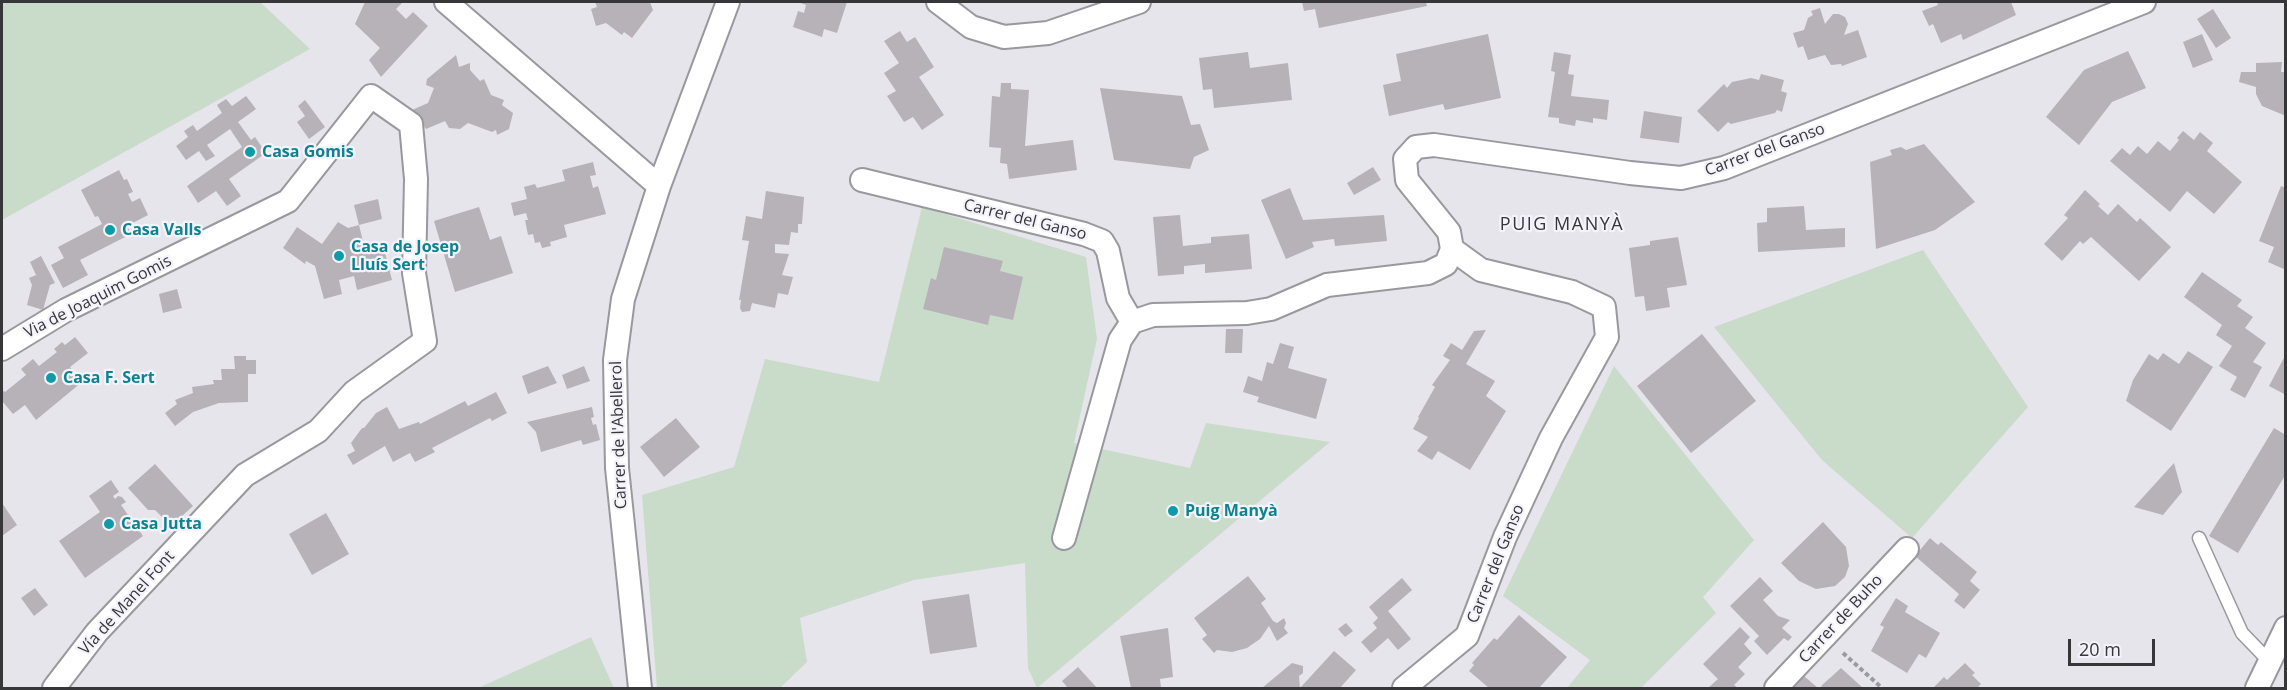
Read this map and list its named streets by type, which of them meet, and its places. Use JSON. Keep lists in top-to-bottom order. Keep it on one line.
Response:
{"streets":{"street":["Carrer del Ganso","Via de Joaquim Gomis","Carrer de l'Abellerol","Vía de Manel Font","Carrer de Buho"]},"crossings":[["Via de Joaquim Gomis","Vía de Manel Font"]],"districts":["PUIG MANYÀ"],"places":["Casa Gomis","Casa Valls","Casa de Josep Lluís Sert","Casa F. Sert","Puig Manyà","Casa Jutta"],"scale_bar":"20 m"}
